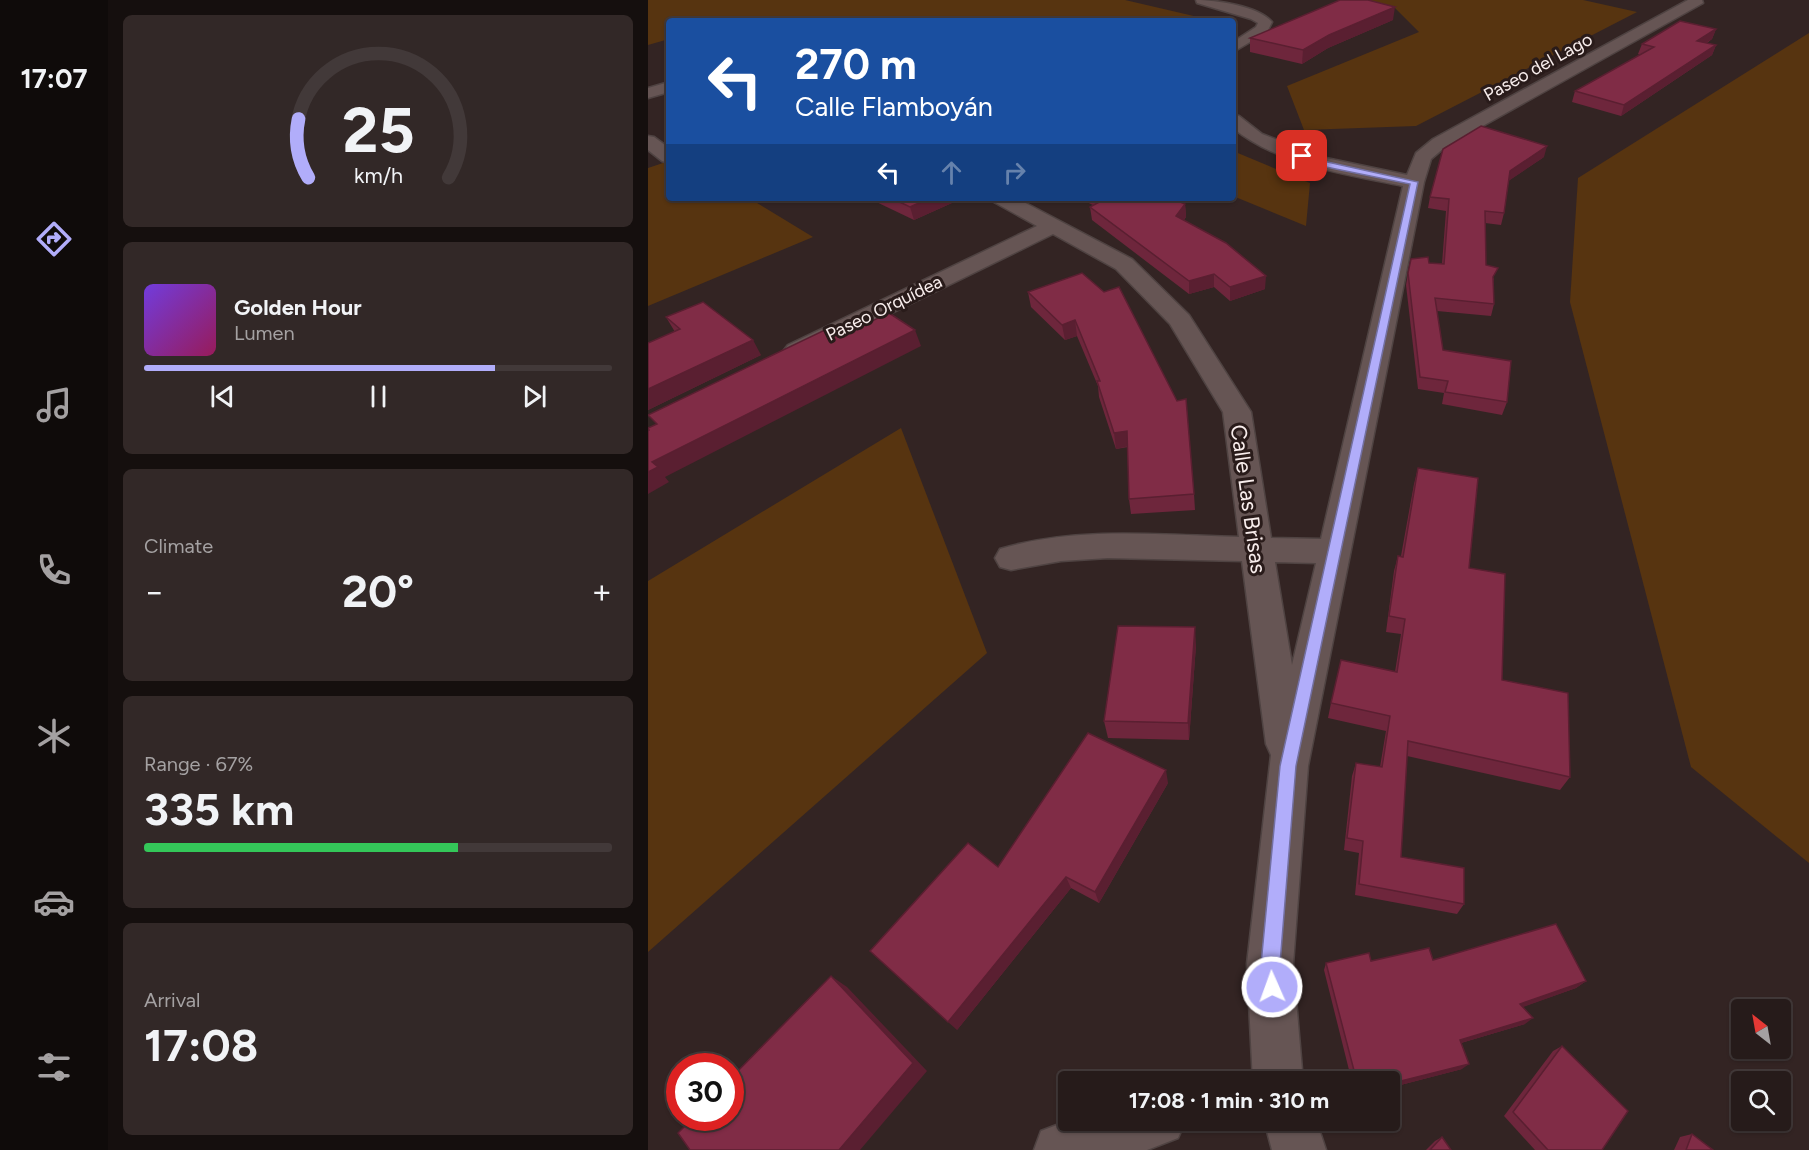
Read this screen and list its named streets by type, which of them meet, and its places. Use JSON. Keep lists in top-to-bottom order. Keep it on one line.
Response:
{"streets":{"street":["Paseo del Lago","Paseo Orquídea","Calle Las Brisas"]},"crossings":[["Paseo del Lago","Calle Las Brisas"],["Paseo Orquídea","Calle Las Brisas"]],"north":"top left","page":{"tabs":"17:07","turn":["270 m","Calle Flamboyán"],"song":["Golden Hour","Lumen"],"tile":["Climate",["Range · 67%","335 km"],["Arrival","17:08"]],"heat":["−","20°","+"],"limit":"30","trip":"17:08 · 1 min · 310 m","gauge":["25","km/h"]}}
